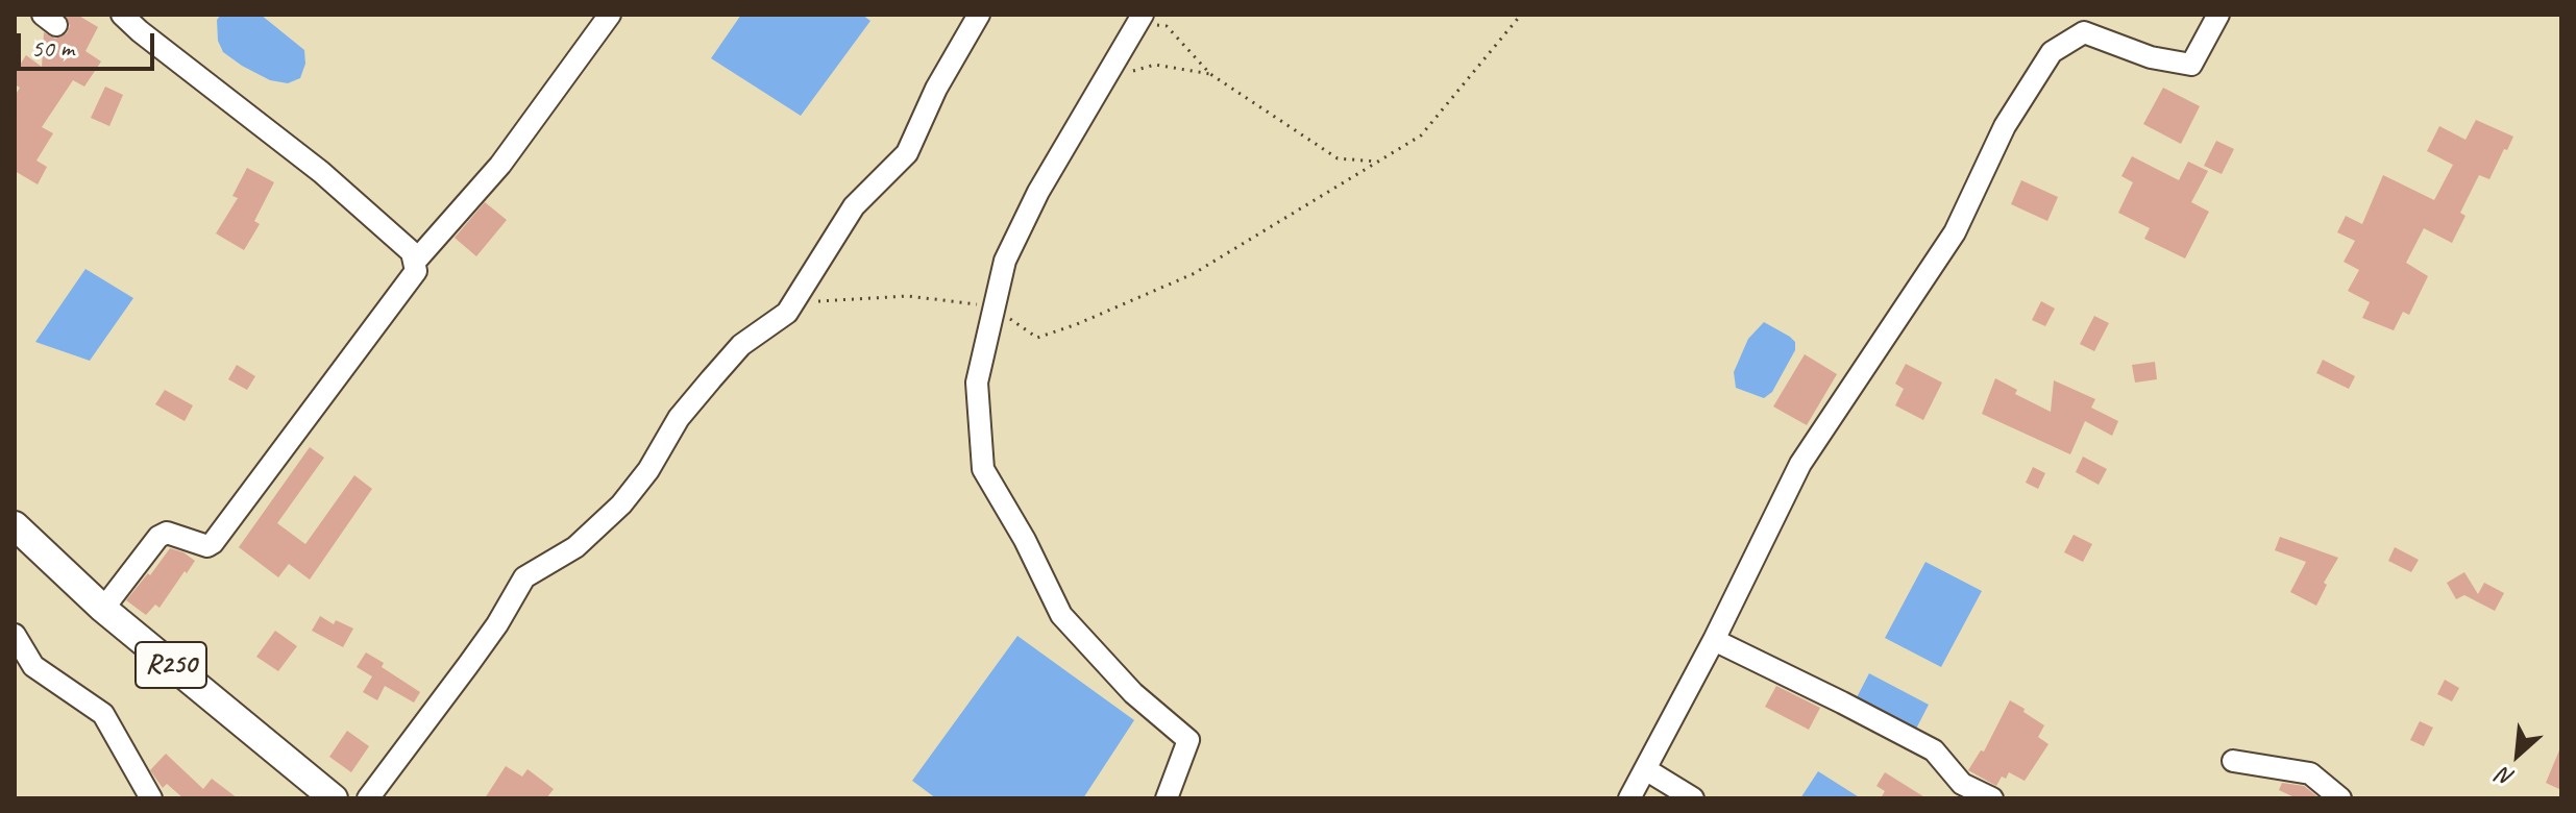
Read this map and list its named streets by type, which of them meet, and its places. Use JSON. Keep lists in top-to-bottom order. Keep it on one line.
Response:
{"streets":{"main road":["R250"]},"scale_bar":"50 m","north":"bottom left"}
